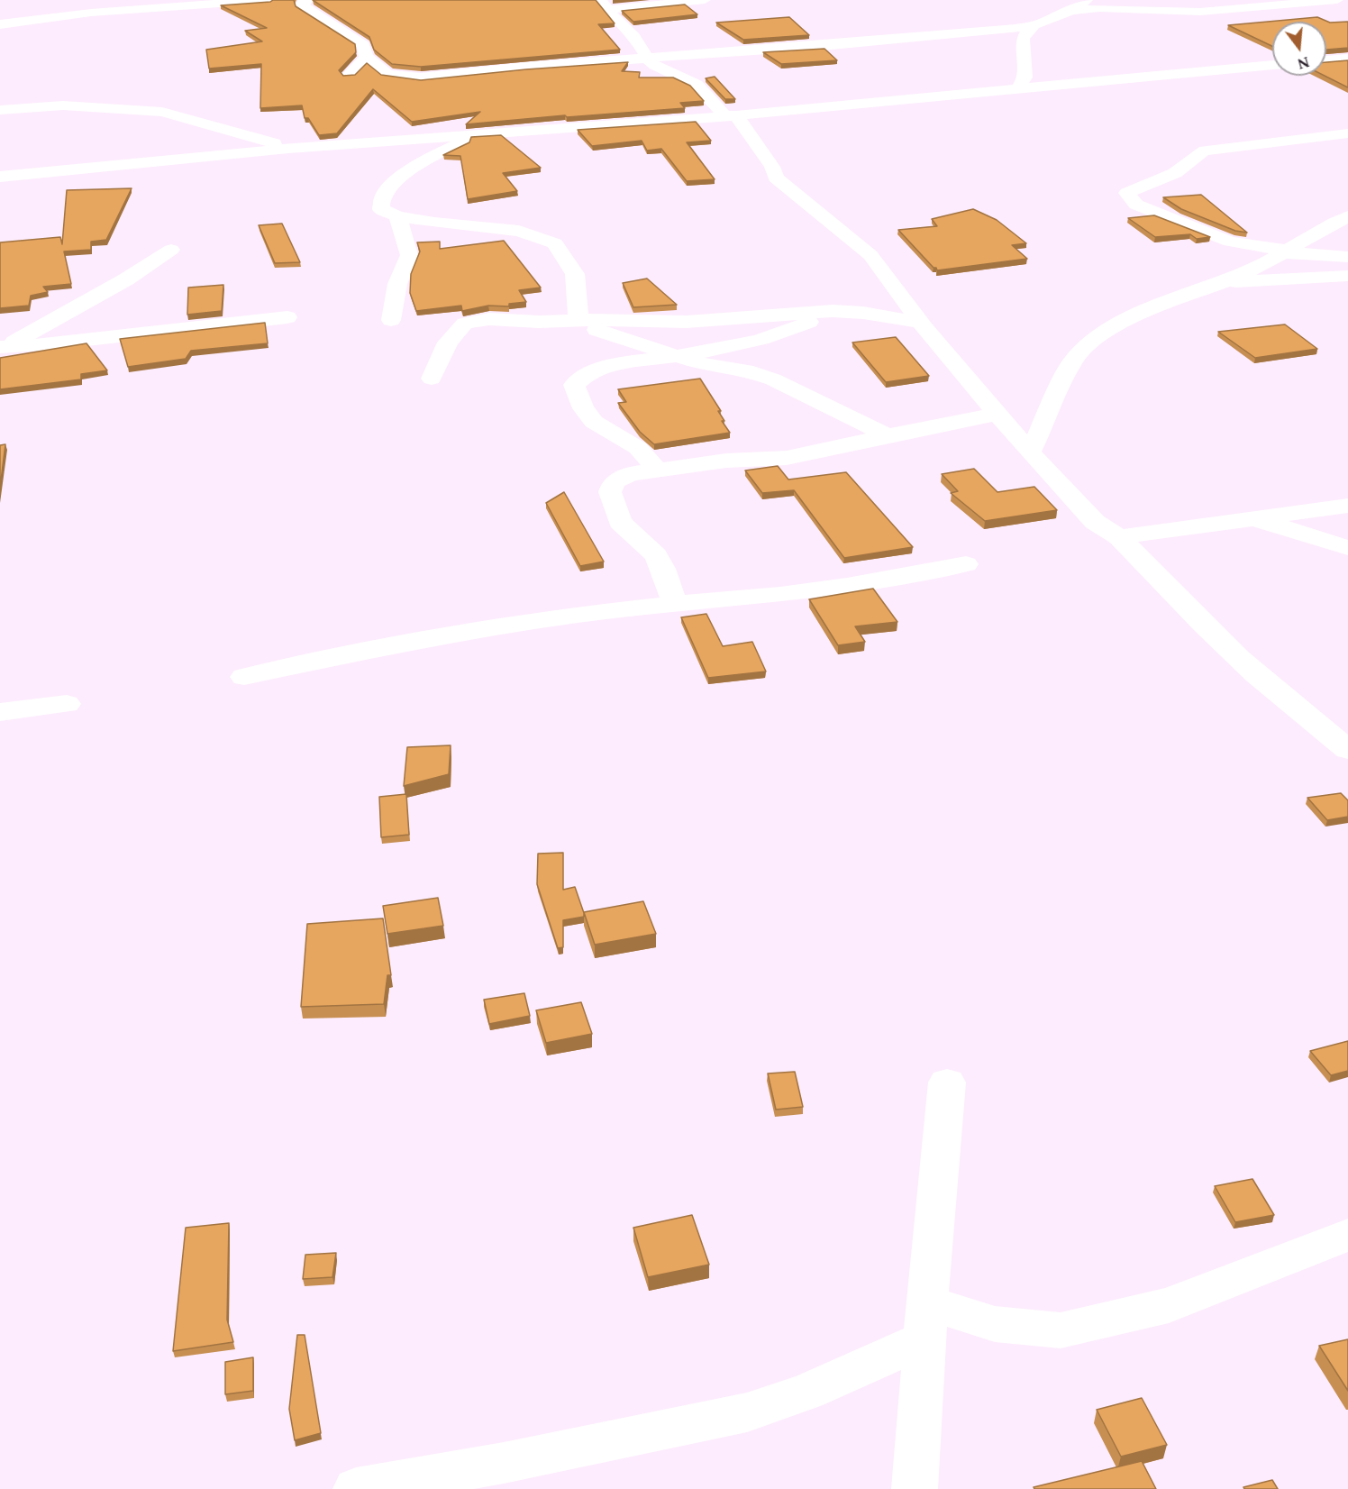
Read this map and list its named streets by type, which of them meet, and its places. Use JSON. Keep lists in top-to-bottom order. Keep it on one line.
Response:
{"north":"bottom"}
